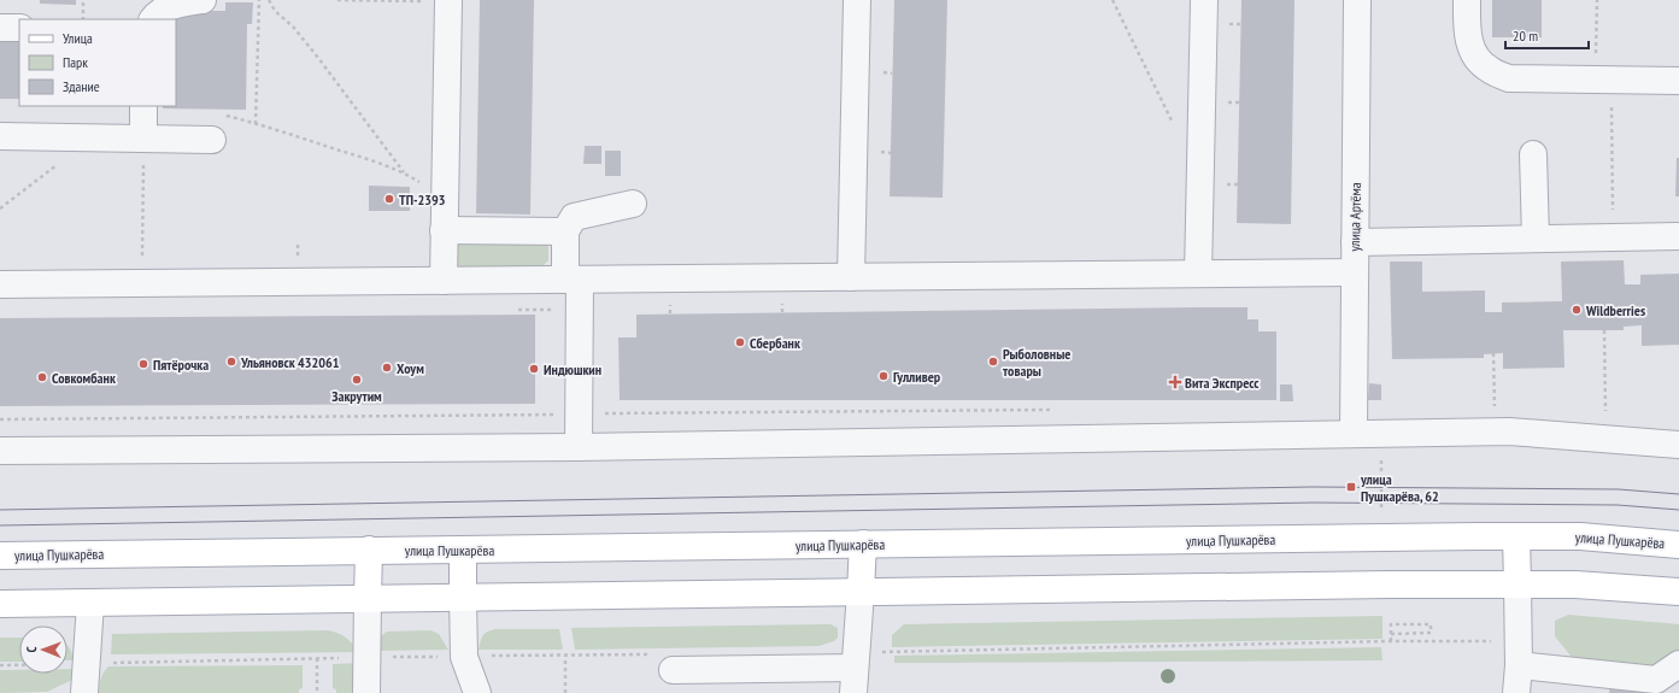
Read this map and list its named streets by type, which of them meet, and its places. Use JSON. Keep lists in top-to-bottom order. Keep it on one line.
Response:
{"streets":{"main road":["улица Пушкарёва"],"street":["улица Артёма"]},"places":{"other":["ТП-2393","Wildberries","Сбербанк","Ульяновск 432061","Рыболовные товары","Пятёрочка","Хоум","Индюшкин","Гулливер","Совкомбанк","Закрутим"],"health":["Вита Экспресс"],"transit":["улица Пушкарёва, 62"]},"legend":["Улица","Парк","Здание"],"scale_bar":"20 m","north":"left"}
